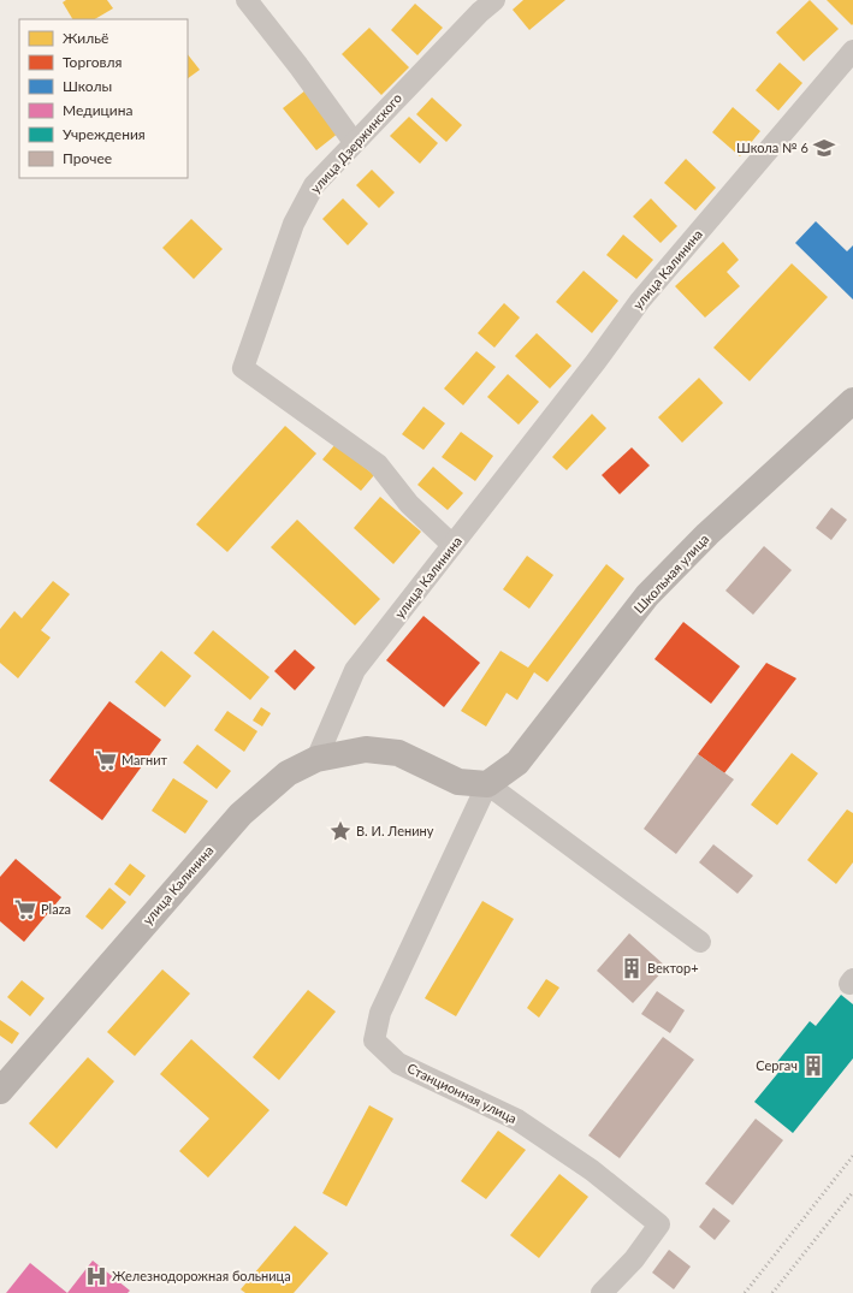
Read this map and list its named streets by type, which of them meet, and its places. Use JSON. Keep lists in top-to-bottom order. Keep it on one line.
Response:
{"streets":{"main road":["улица Калинина","Школьная улица"],"street":["улица Дзержинского","Станционная улица"]},"crossings":[["улица Дзержинского","улица Калинина"],["Школьная улица","Станционная улица"]],"places":{"school or university":["Школа № 6"],"supermarket":["Магнит","Plaza"],"place":["В. И. Ленину"],"building":["Вектор+","Сергач"],"hospital":["Железнодорожная больница"]},"legend":["Жильё","Торговля","Школы","Медицина","Учреждения","Прочее"]}
